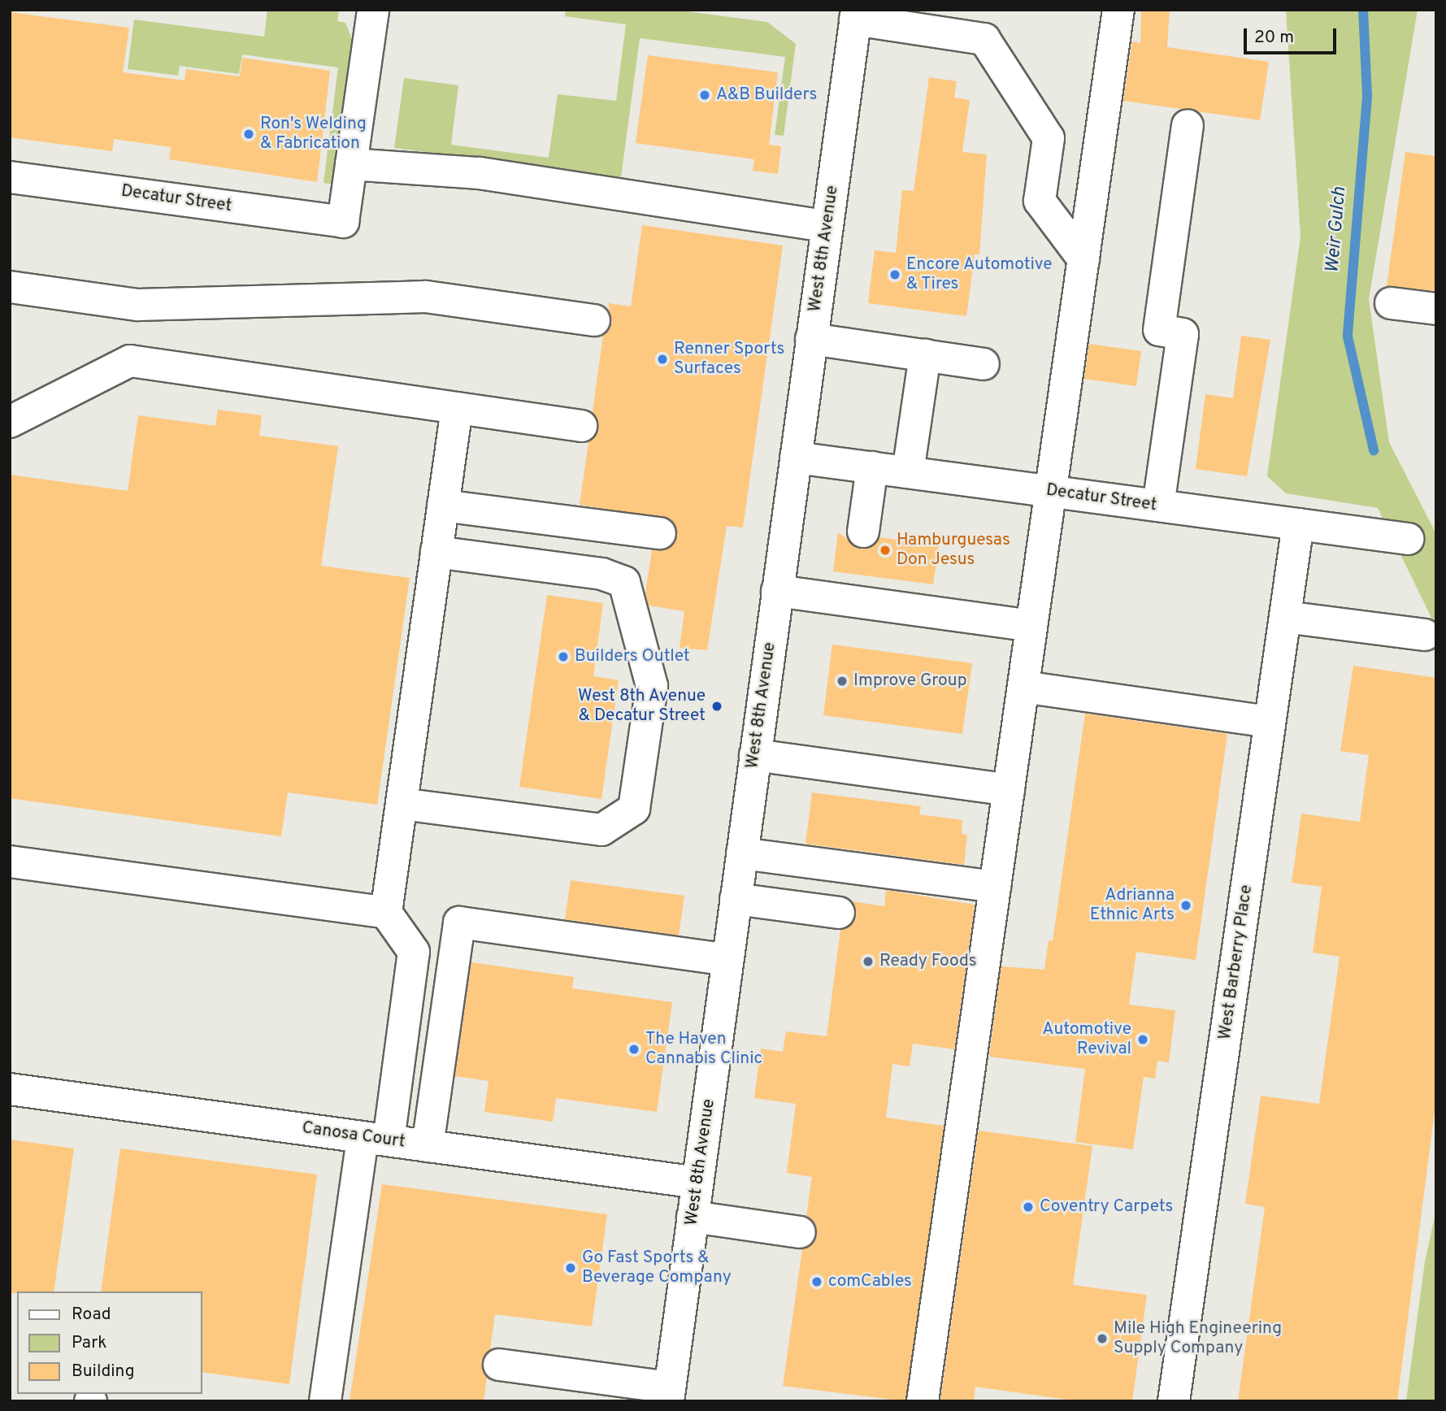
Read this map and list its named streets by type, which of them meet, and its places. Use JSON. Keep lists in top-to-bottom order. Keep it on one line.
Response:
{"streets":{"street":["Decatur Street","West 8th Avenue","West Barberry Place","Canosa Court"]},"crossings":[["Decatur Street","West 8th Avenue"],["Decatur Street","West Barberry Place"],["West 8th Avenue","Canosa Court"]],"water":["Weir Gulch"],"places":["A&B Builders","Ron's Welding & Fabrication","Encore Automotive & Tires","Renner Sports Surfaces","Hamburguesas Don Jesus","Builders Outlet","Improve Group","West 8th Avenue & Decatur Street","Adrianna Ethnic Arts","Ready Foods","Automotive Revival","The Haven Cannabis Clinic","Coventry Carpets","Go Fast Sports & Beverage Company","comCables","Mile High Engineering Supply Company"],"legend":["Road","Park","Building"],"scale_bar":"20 m"}
